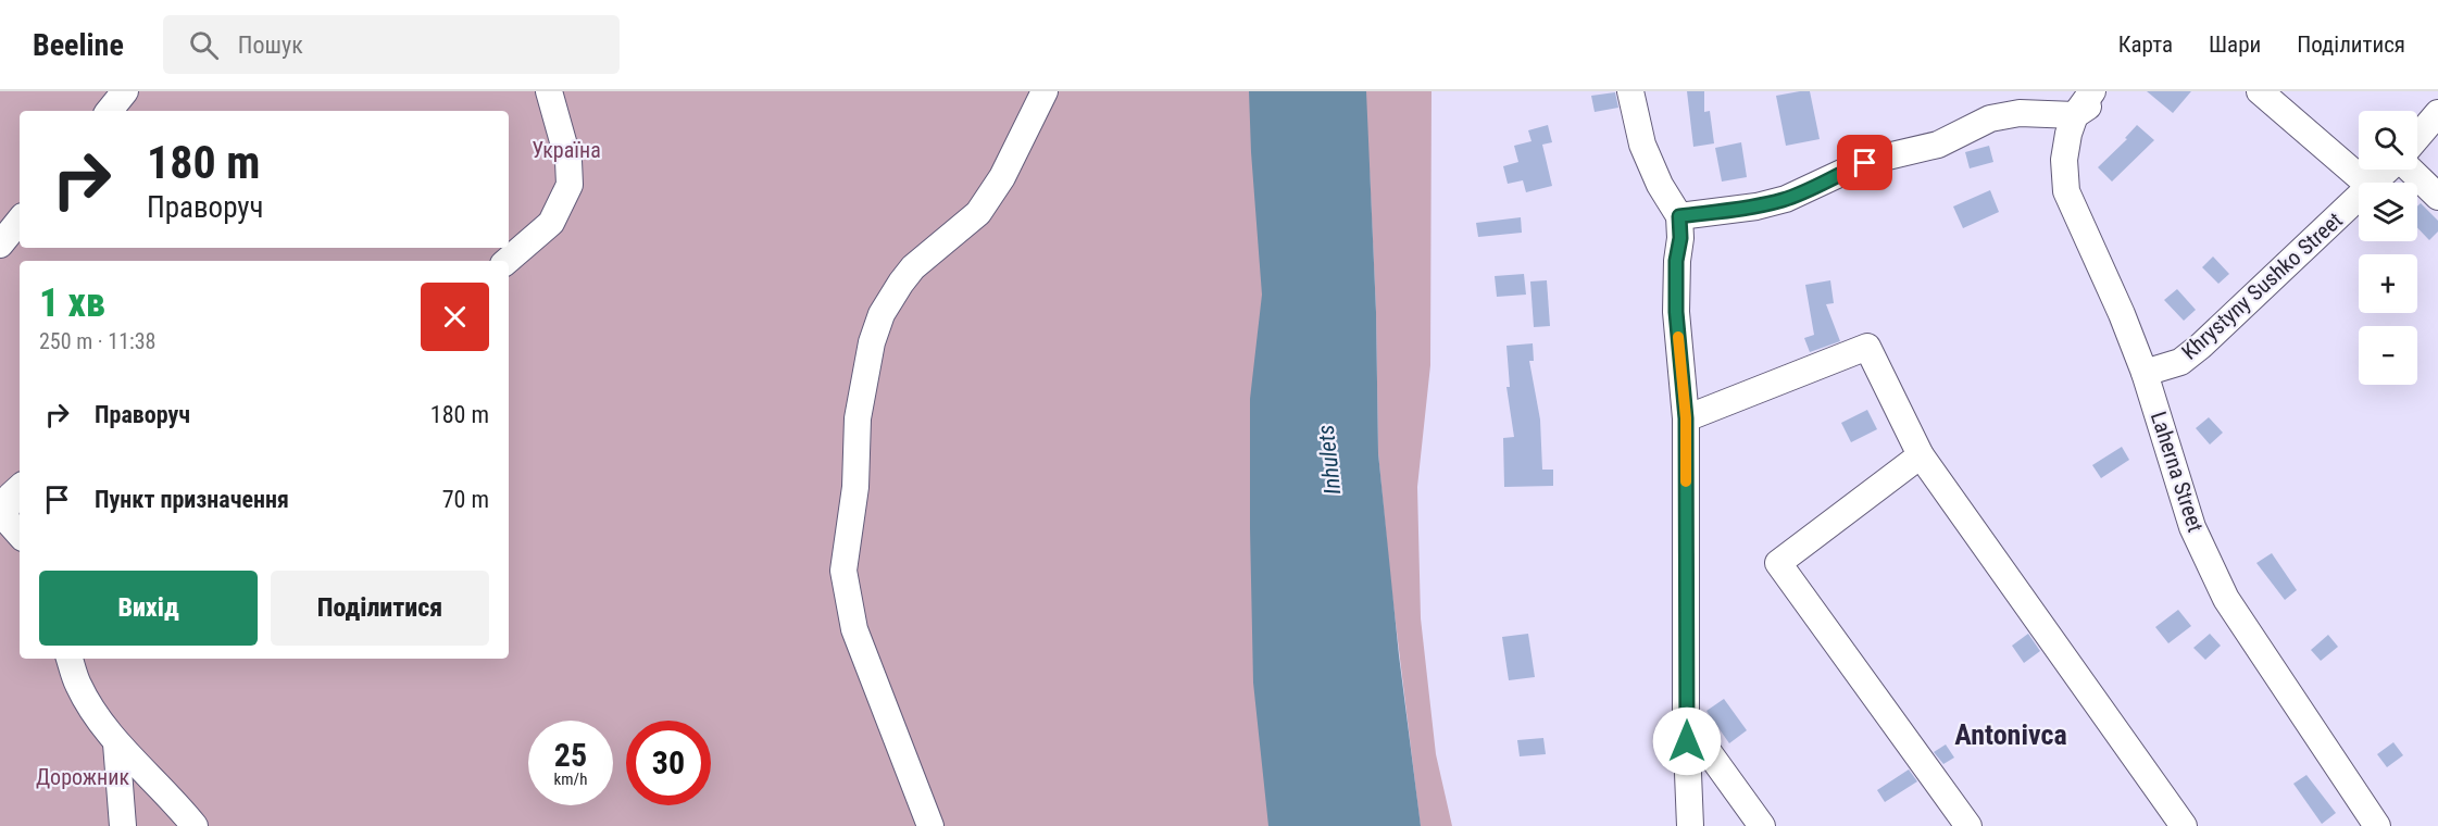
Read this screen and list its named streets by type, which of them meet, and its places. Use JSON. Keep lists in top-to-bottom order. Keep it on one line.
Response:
{"streets":{"street":["Khrystyny Sushko Street","Laherna Street"]},"crossings":[["Khrystyny Sushko Street","Laherna Street"]],"districts":["Antonivca"],"water":["Inhulets"],"parks":["Україна","Дорожник"],"page":{"header":"Beeline","search":"Пошук","nav":["Карта","Шари","Поділитися"],"map_buttons":["+","−"],"turn":["180 m","Праворуч"],"heading":["1 хв","250 m · 11:38"],"list":[{"name":"Праворуч","value":"180 m"},{"name":"Пункт призначення","value":"70 m"}],"buttons":["Вихід","Поділитися"],"speed":"25 km/h","limit":"30"}}
